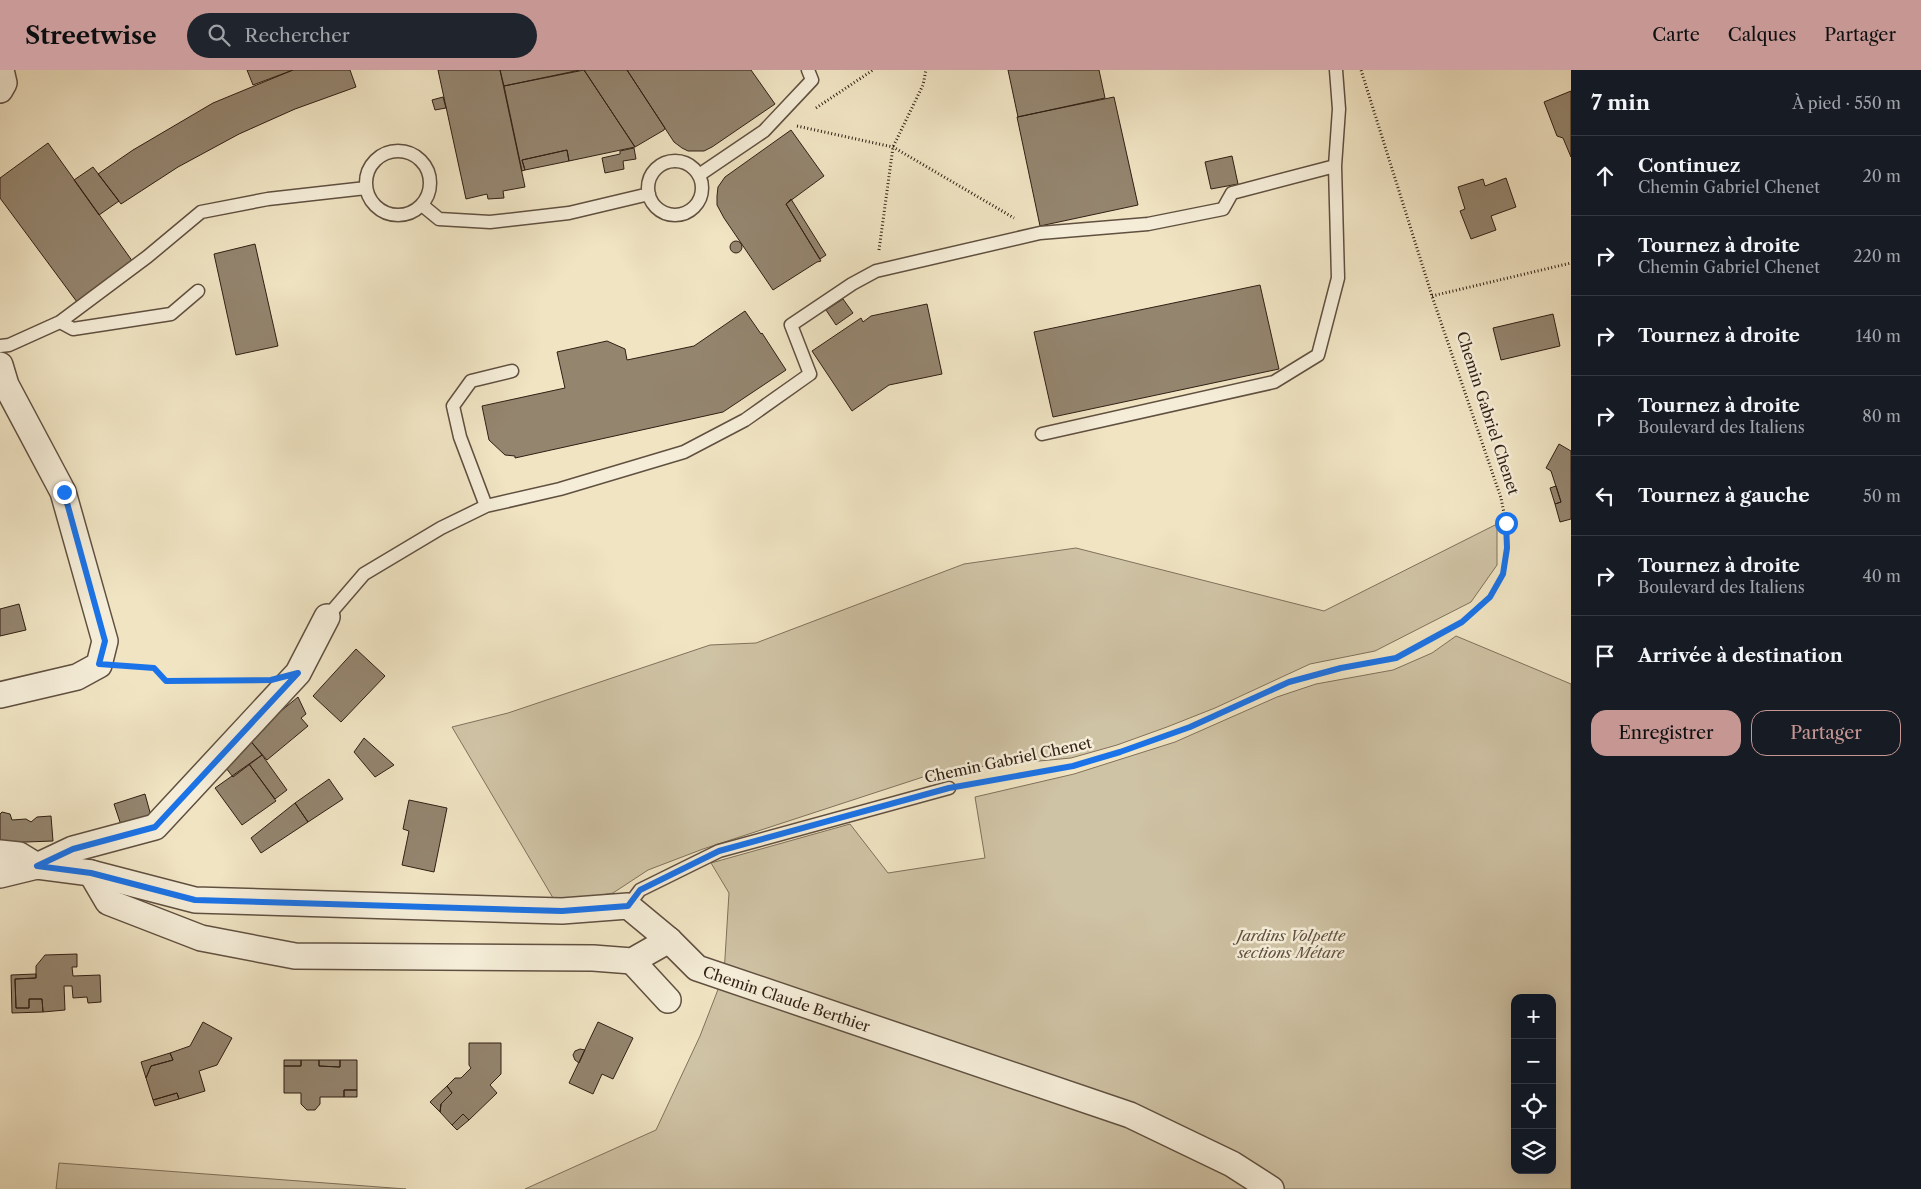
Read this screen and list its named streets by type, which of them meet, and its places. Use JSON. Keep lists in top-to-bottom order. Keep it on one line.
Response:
{"streets":{"street":["Chemin Claude Berthier"],"lane":["Chemin Gabriel Chenet"]},"crossings":[["Chemin Gabriel Chenet","Chemin Claude Berthier"]],"parks":["Jardins Volpette sections Métare"],"page":{"header":"Streetwise","search":"Rechercher","nav":["Carte","Calques","Partager"],"heading":["7 min","À pied · 550 m"],"list":[["Continuez","Chemin Gabriel Chenet","20 m"],["Tournez à droite","Chemin Gabriel Chenet","220 m"],["Tournez à droite","140 m"],["Tournez à droite","Boulevard des Italiens","80 m"],["Tournez à gauche","50 m"],["Tournez à droite","Boulevard des Italiens","40 m"],"Arrivée à destination"],"buttons":["Enregistrer","Partager"],"map_buttons":["+","−"]}}
